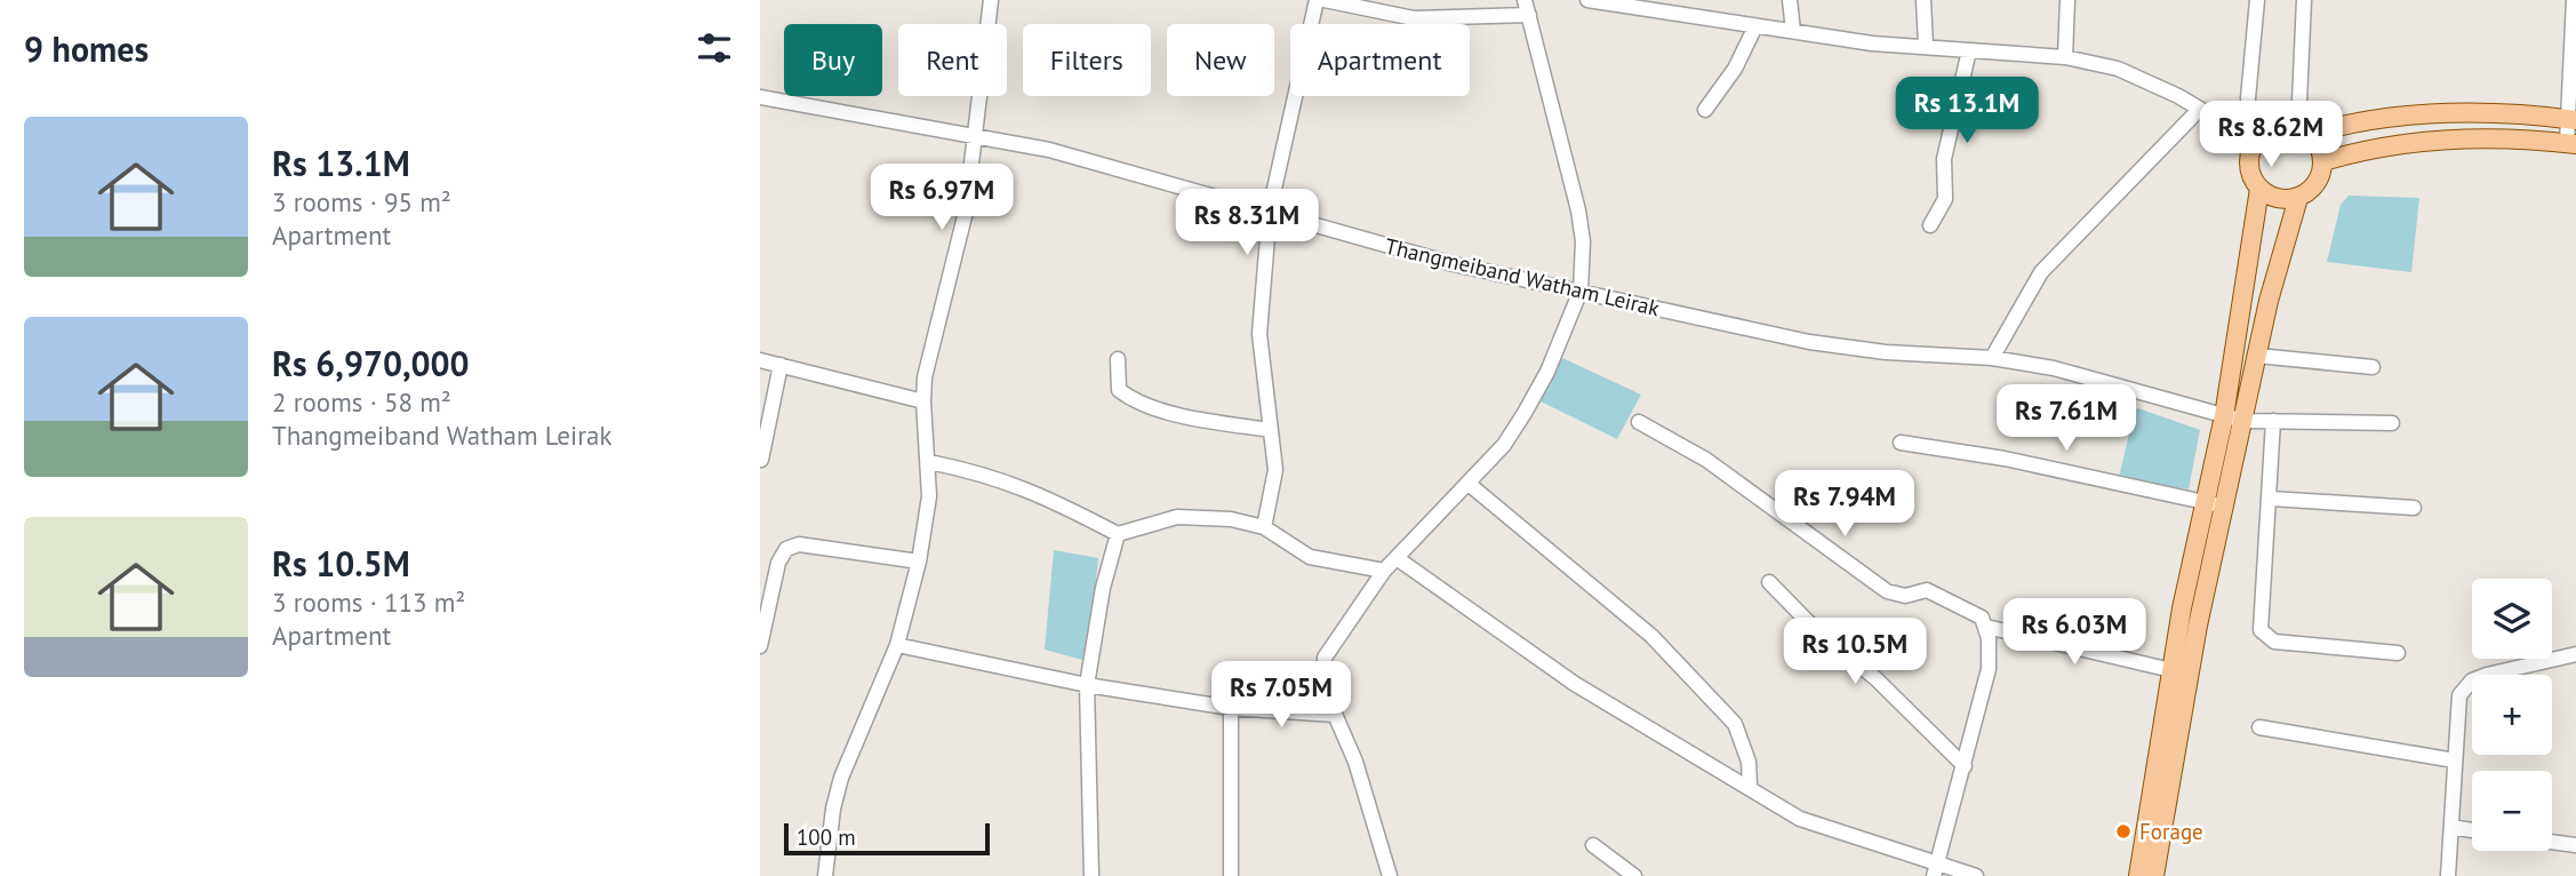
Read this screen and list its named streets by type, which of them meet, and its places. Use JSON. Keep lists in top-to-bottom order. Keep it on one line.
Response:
{"streets":{"street":["Thangmeiband Watham Leirak"]},"places":["Forage"],"scale_bar":"100 m","page":{"heading":"9 homes","chip":["Buy","Rent","Filters","New","Apartment"],"price":["Rs 13.1M","Rs 8.62M","Rs 6.97M","Rs 8.31M","Rs 7.61M","Rs 7.94M","Rs 6.03M","Rs 10.5M","Rs 7.05M"],"list":[{"name":"Rs 13.1M","note":"3 rooms · 95 m² · Apartment"},{"name":"Rs 6,970,000","note":"2 rooms · 58 m² · Thangmeiband Watham Leirak"},{"name":"Rs 10.5M","note":"3 rooms · 113 m² · Apartment"}],"map_buttons":["+","−"],"scale":"100 m"}}
